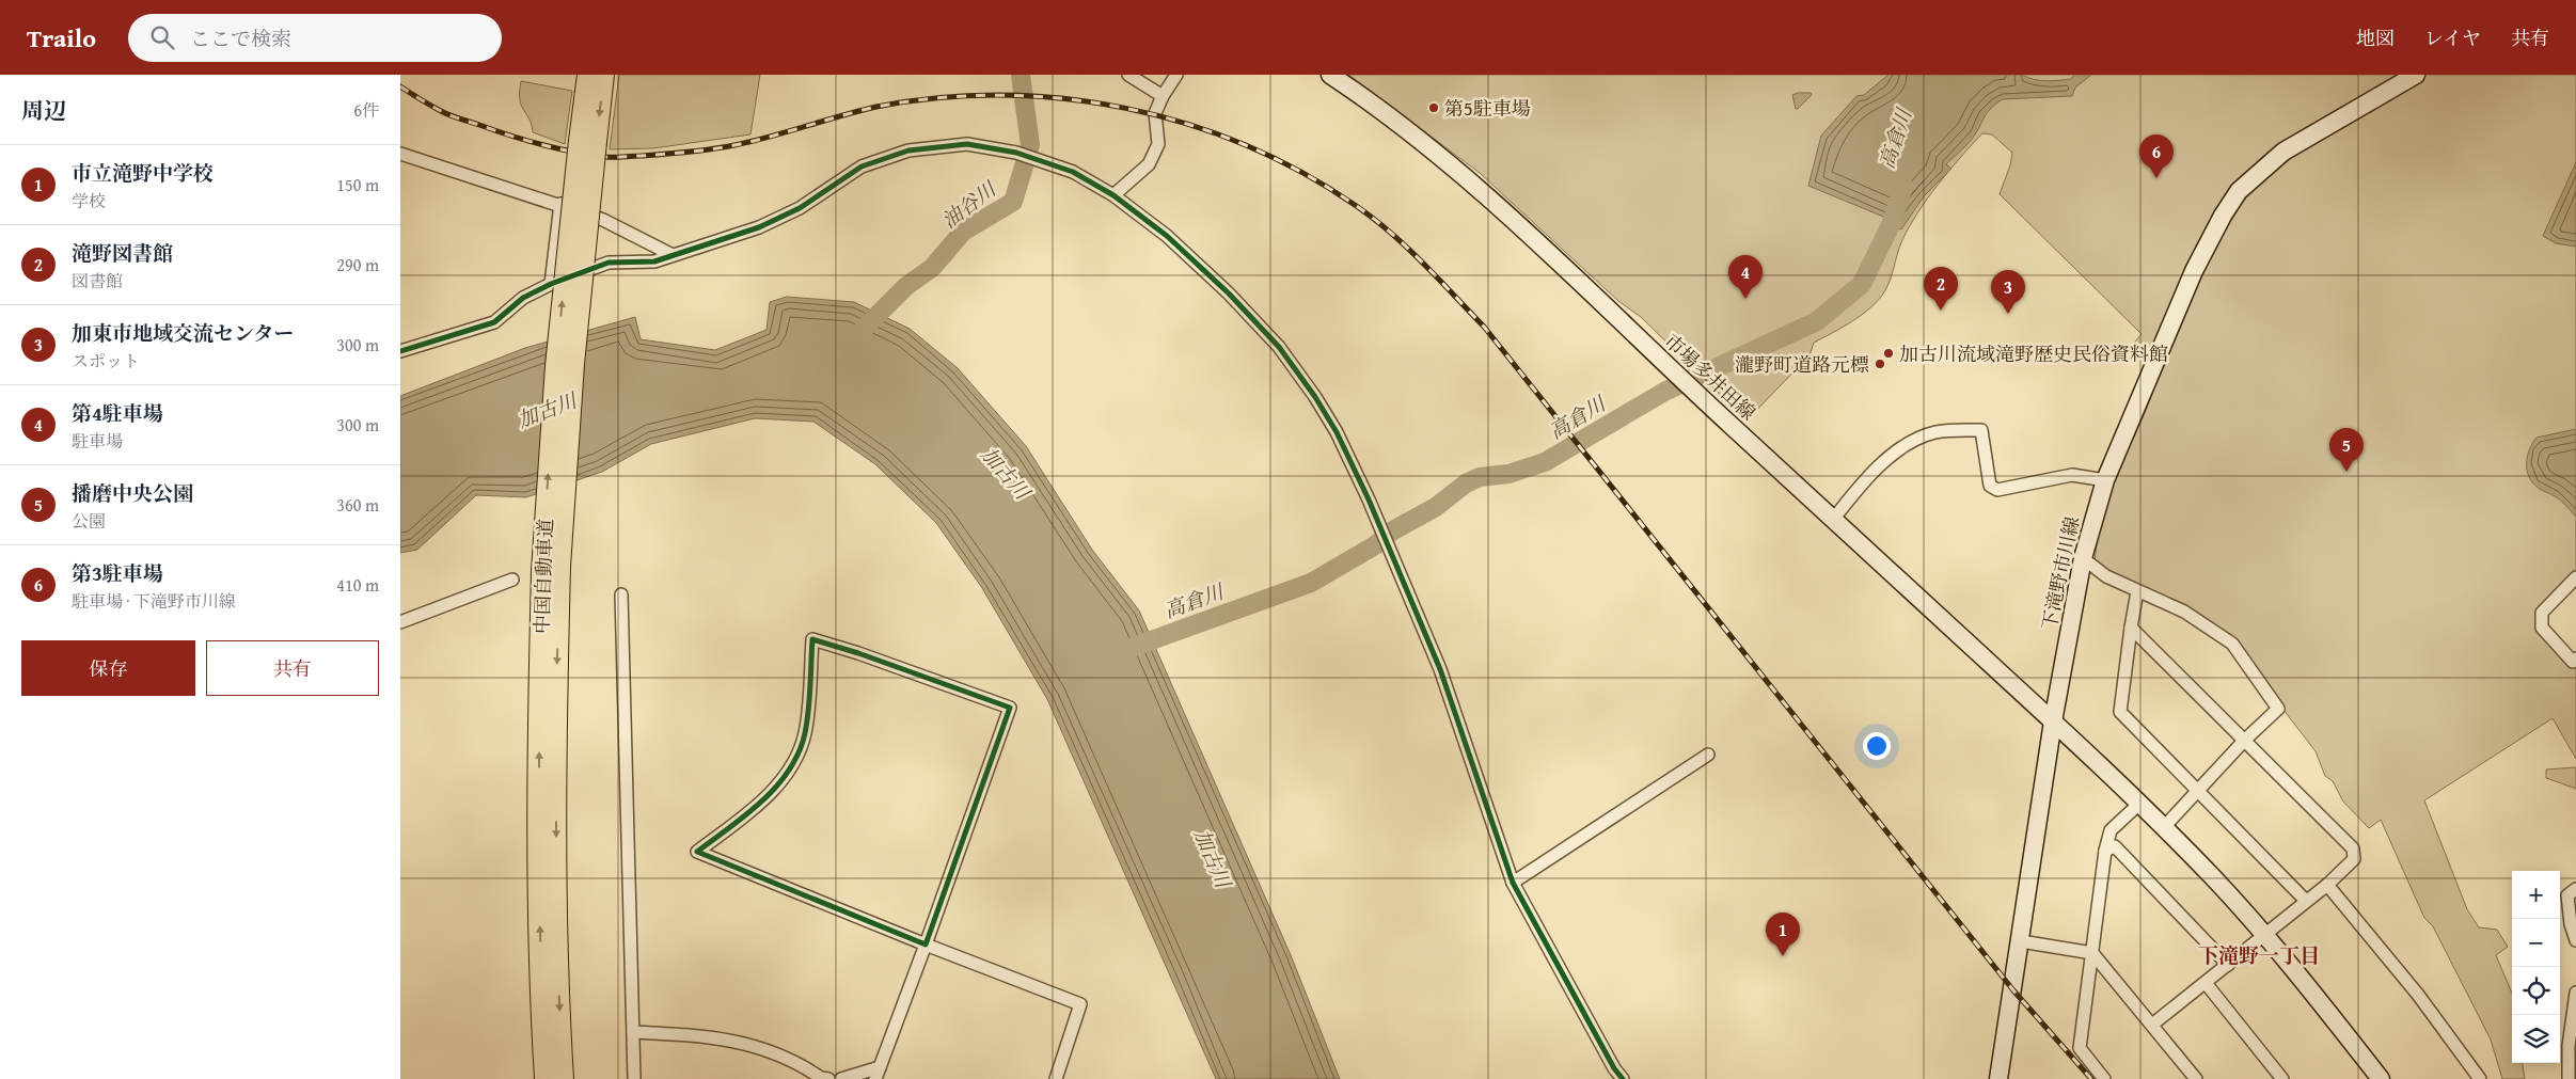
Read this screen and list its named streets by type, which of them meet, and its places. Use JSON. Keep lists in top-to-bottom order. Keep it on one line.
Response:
{"streets":{"highway":["中国自動車道"],"main road":["市場多井田線","下滝野市川線"]},"crossings":[["市場多井田線","下滝野市川線"]],"districts":["下滝野一丁目"],"water":["高倉川","油谷川","加古川"],"places":["第5駐車場","加古川流域滝野歴史民俗資料館","瀧野町道路元標"],"page":{"header":"Trailo","search":"ここで検索","nav":["地図","レイヤ","共有"],"heading":["周辺","6件"],"pins":["6","4","2","3","5","1"],"list":[{"mark":"1","name":"市立滝野中学校","note":"学校","value":"150 m"},{"mark":"2","name":"滝野図書館","note":"図書館","value":"290 m"},{"mark":"3","name":"加東市地域交流センター","note":"スポット","value":"300 m"},{"mark":"4","name":"第4駐車場","note":"駐車場","value":"300 m"},{"mark":"5","name":"播磨中央公園","note":"公園","value":"360 m"},{"mark":"6","name":"第3駐車場","note":"駐車場 · 下滝野市川線","value":"410 m"}],"buttons":["保存","共有"],"map_buttons":["+","−"]}}
